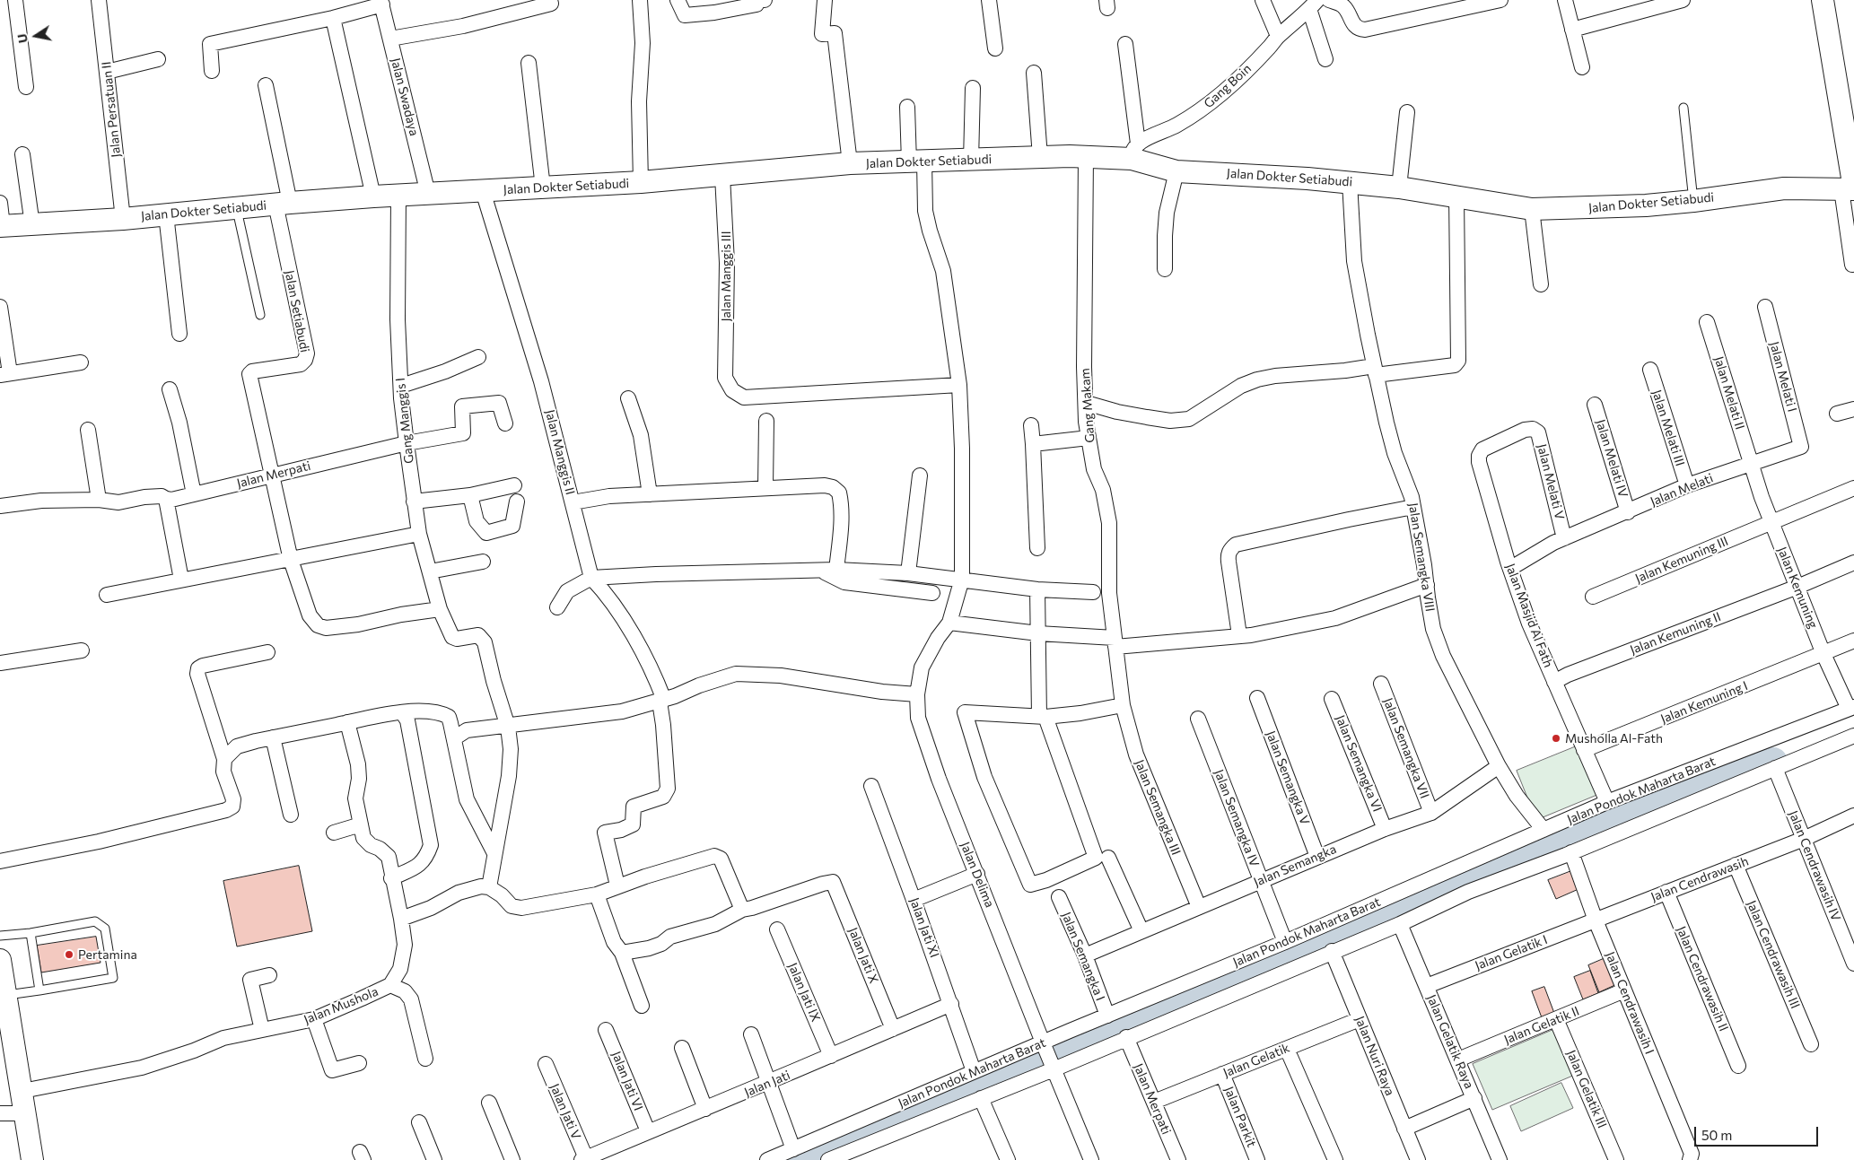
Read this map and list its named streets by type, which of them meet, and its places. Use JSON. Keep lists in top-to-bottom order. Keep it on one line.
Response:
{"streets":{"street":["Gang Boin","Jalan Swadaya","Jalan Persatuan II","Jalan Dokter Setiabudi","Jalan Manggis III","Jalan Setiabudi","Jalan Melati I","Jalan Melati II","Gang Makam","Gang Manggis I","Jalan Melati III","Jalan Manggis II","Jalan Melati IV","Jalan Merpati","Jalan Melati V","Jalan Melati","Jalan Semangka VIII","Jalan Kemuning III","Jalan Kemuning","Jalan Masjid Al Fath","Jalan Kemuning II","Jalan Kemuning I","Jalan Semangka VII","Jalan Semangka VI","Jalan Semangka V","Jalan Pondok Maharta Barat","Jalan Semangka III","Jalan Semangka IV","Jalan Semangka","Jalan Cendrawasih IV","Jalan Delima","Jalan Cendrawasih","Jalan Jati XI","Jalan Gelatik I","Jalan Cendrawasih III","Jalan Jati X","Jalan Semangka I","Jalan Cendrawasih II","Jalan Jati IX","Jalan Cendrawasih I","Jalan Mushola","Jalan Gelatik II","Jalan Gelatik Raya","Jalan Nuri Raya","Jalan Gelatik","Jalan Jati VI","Jalan Jati","Jalan Gelatik III","Jalan Jati V","Jalan Parkit"]},"crossings":[["Gang Boin","Jalan Dokter Setiabudi"],["Jalan Swadaya","Jalan Dokter Setiabudi"],["Jalan Persatuan II","Jalan Dokter Setiabudi"],["Jalan Dokter Setiabudi","Jalan Manggis III"],["Jalan Dokter Setiabudi","Jalan Setiabudi"],["Jalan Dokter Setiabudi","Gang Makam"],["Jalan Dokter Setiabudi","Gang Manggis I"],["Jalan Dokter Setiabudi","Jalan Manggis II"],["Jalan Dokter Setiabudi","Jalan Semangka VIII"],["Jalan Setiabudi","Jalan Merpati"],["Jalan Melati I","Jalan Melati"],["Jalan Melati II","Jalan Melati"],["Jalan Melati II","Jalan Kemuning"],["Gang Makam","Jalan Semangka III"],["Gang Manggis I","Jalan Merpati"],["Jalan Melati III","Jalan Melati"],["Jalan Melati IV","Jalan Melati"],["Jalan Merpati","Jalan Pondok Maharta Barat"],["Jalan Merpati","Jalan Gelatik"],["Jalan Melati V","Jalan Melati"],["Jalan Melati V","Jalan Masjid Al Fath"],["Jalan Melati","Jalan Kemuning"],["Jalan Melati","Jalan Masjid Al Fath"],["Jalan Semangka VIII","Jalan Pondok Maharta Barat"],["Jalan Semangka VIII","Jalan Semangka"],["Jalan Kemuning III","Jalan Kemuning"],["Jalan Kemuning","Jalan Kemuning II"],["Jalan Kemuning","Jalan Kemuning I"],["Jalan Kemuning","Jalan Pondok Maharta Barat"],["Jalan Masjid Al Fath","Jalan Kemuning II"],["Jalan Masjid Al Fath","Jalan Kemuning I"],["Jalan Masjid Al Fath","Jalan Pondok Maharta Barat"],["Jalan Semangka VII","Jalan Semangka"],["Jalan Semangka VI","Jalan Semangka"],["Jalan Semangka V","Jalan Semangka"],["Jalan Pondok Maharta Barat","Jalan Semangka IV"],["Jalan Pondok Maharta Barat","Jalan Cendrawasih IV"],["Jalan Pondok Maharta Barat","Jalan Delima"],["Jalan Pondok Maharta Barat","Jalan Jati XI"],["Jalan Pondok Maharta Barat","Jalan Semangka I"],["Jalan Pondok Maharta Barat","Jalan Cendrawasih I"],["Jalan Pondok Maharta Barat","Jalan Gelatik Raya"],["Jalan Pondok Maharta Barat","Jalan Nuri Raya"],["Jalan Semangka III","Jalan Semangka"],["Jalan Semangka IV","Jalan Semangka"],["Jalan Semangka","Jalan Semangka I"],["Jalan Cendrawasih IV","Jalan Cendrawasih"],["Jalan Cendrawasih","Jalan Gelatik I"],["Jalan Cendrawasih","Jalan Cendrawasih III"],["Jalan Cendrawasih","Jalan Cendrawasih II"],["Jalan Cendrawasih","Jalan Cendrawasih I"],["Jalan Jati XI","Jalan Jati"],["Jalan Gelatik I","Jalan Cendrawasih I"],["Jalan Gelatik I","Jalan Gelatik Raya"],["Jalan Jati X","Jalan Jati"],["Jalan Jati IX","Jalan Jati"],["Jalan Cendrawasih I","Jalan Gelatik II"],["Jalan Gelatik II","Jalan Gelatik Raya"],["Jalan Gelatik II","Jalan Gelatik III"],["Jalan Nuri Raya","Jalan Gelatik"],["Jalan Gelatik","Jalan Parkit"],["Jalan Jati VI","Jalan Jati"],["Jalan Jati","Jalan Jati V"]],"places":["Musholla Al-Fath","Pertamina"],"scale_bar":"50 m","north":"left"}
